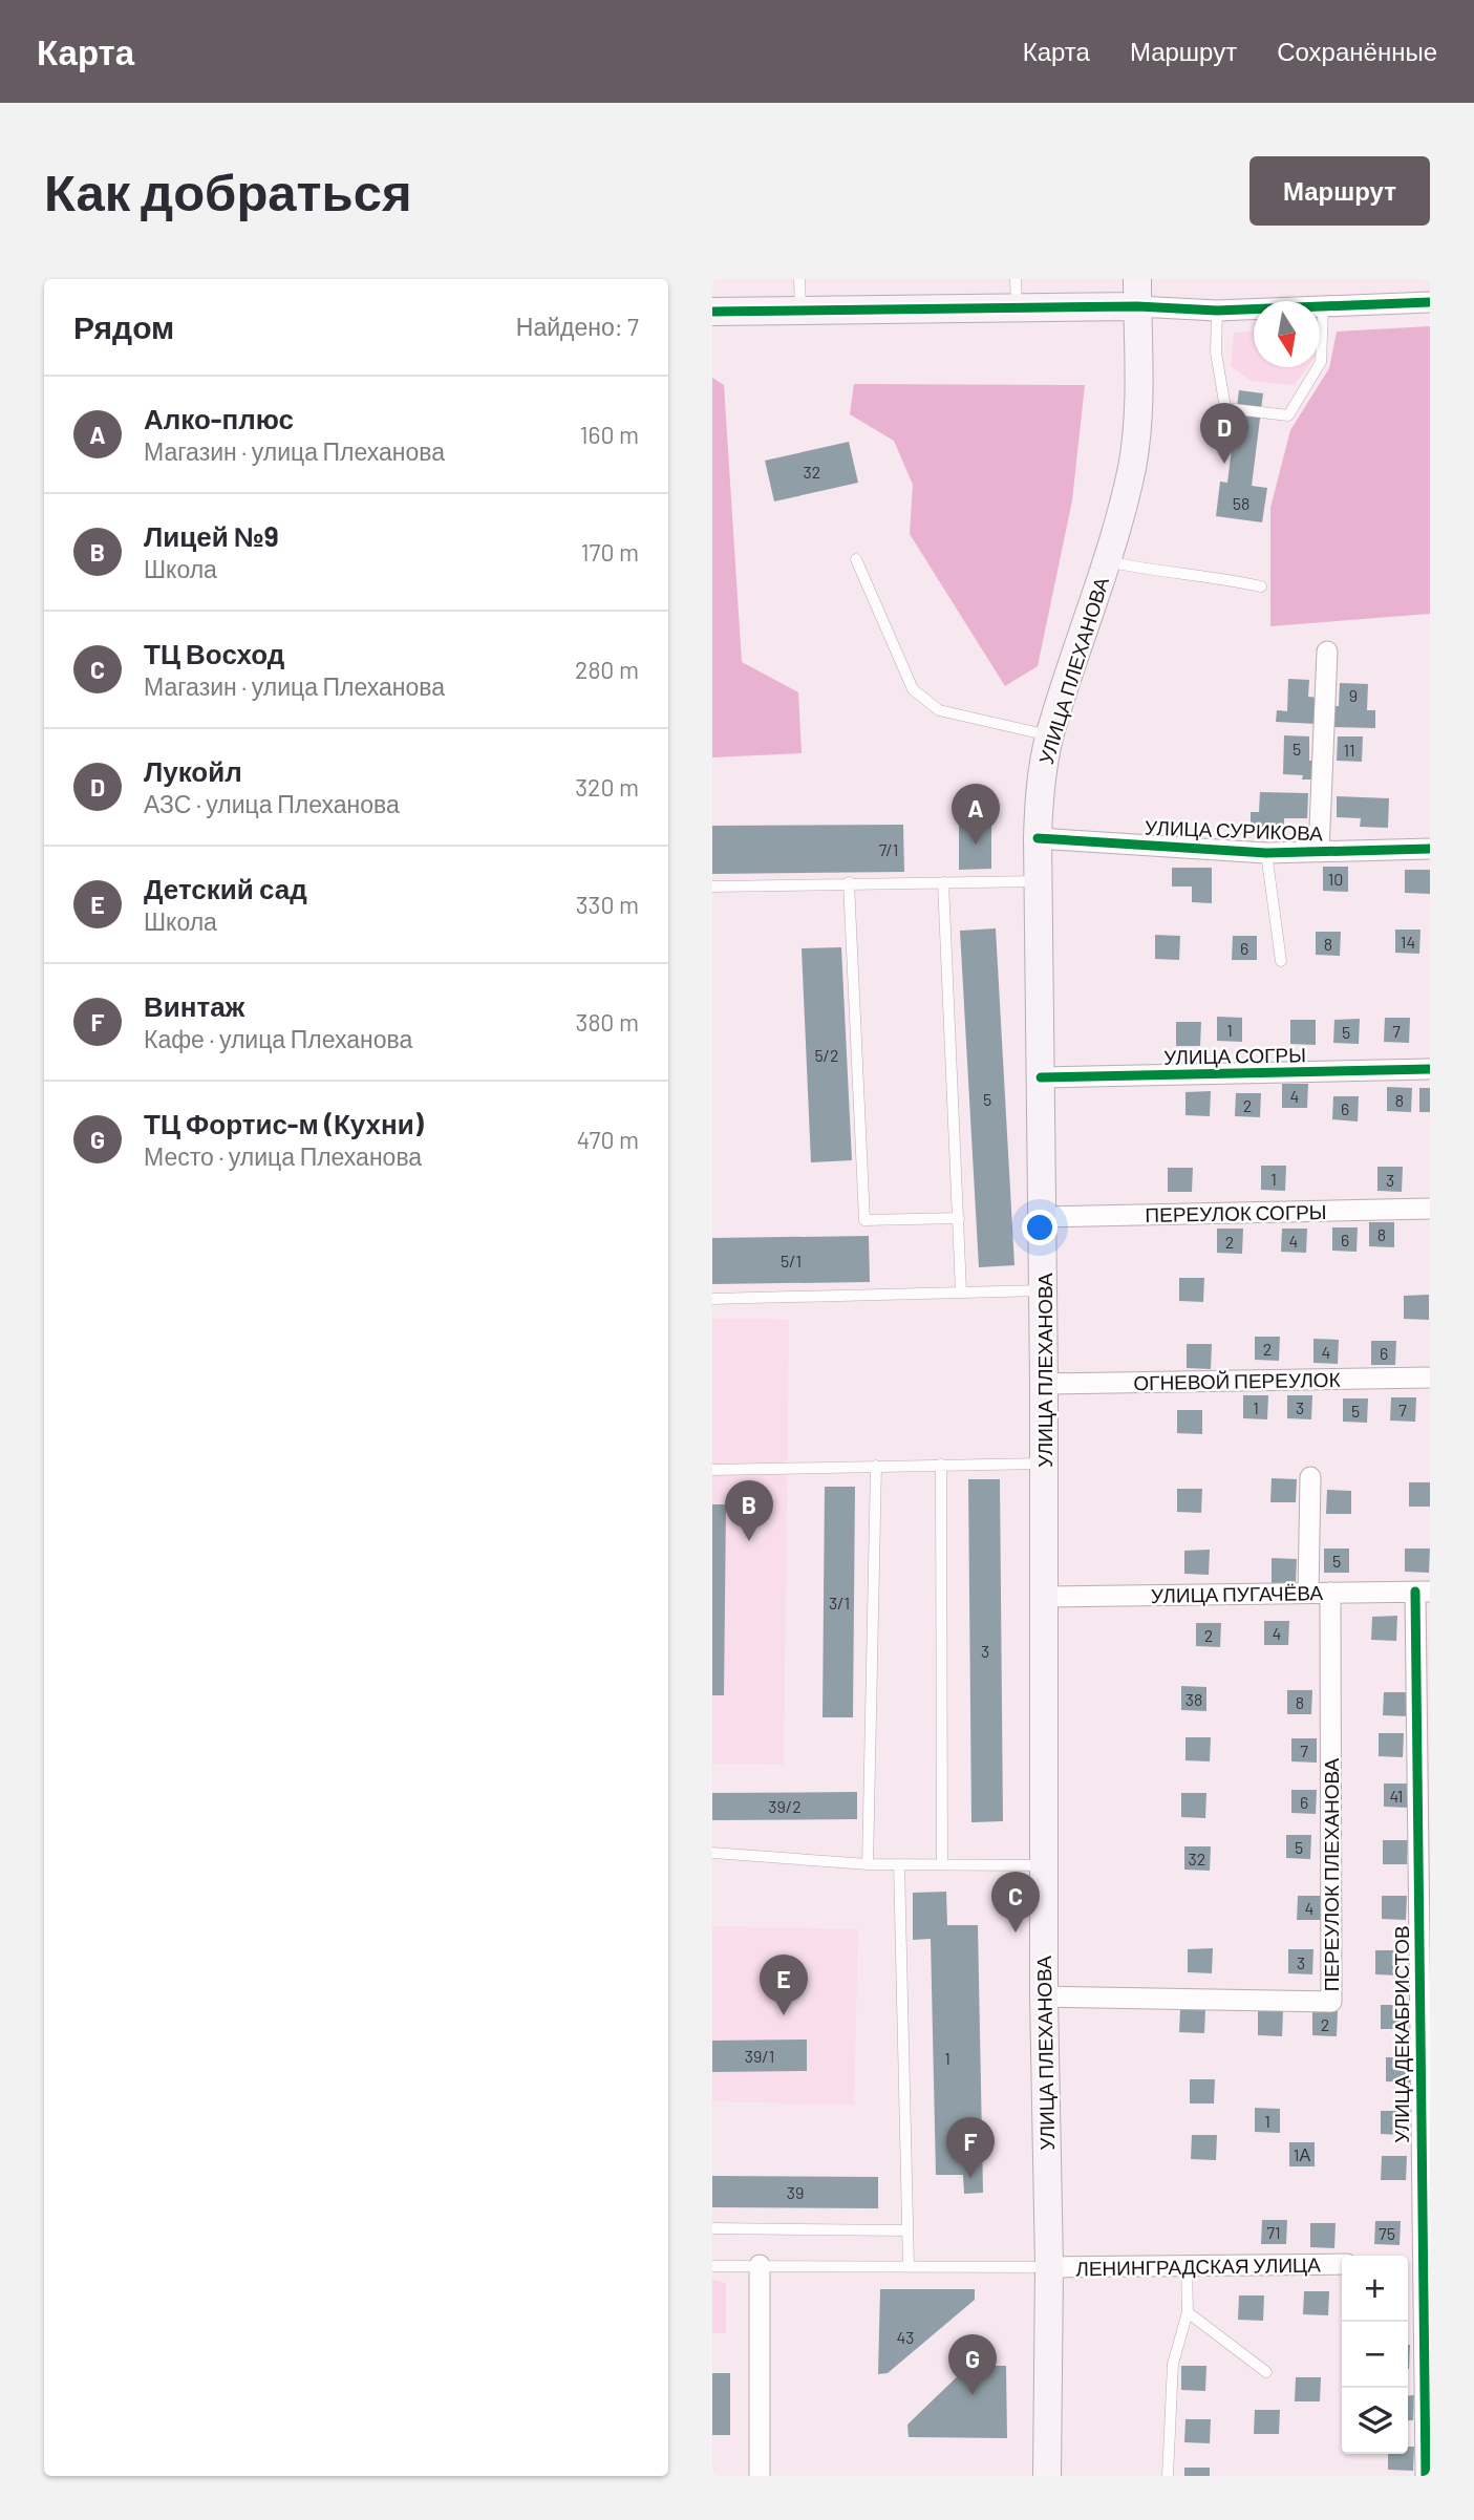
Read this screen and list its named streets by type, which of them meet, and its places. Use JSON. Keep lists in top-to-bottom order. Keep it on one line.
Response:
{"streets":{"main road":["УЛИЦА ПЛЕХАНОВА"],"street":["УЛИЦА СУРИКОВА","УЛИЦА СОГРЫ","ПЕРЕУЛОК СОГРЫ","ОГНЕВОЙ ПЕРЕУЛОК","УЛИЦА ПУГАЧЁВА","ПЕРЕУЛОК ПЛЕХАНОВА","УЛИЦА ДЕКАБРИСТОВ","ЛЕНИНГРАДСКАЯ УЛИЦА"]},"crossings":[["УЛИЦА ПЛЕХАНОВА","УЛИЦА СУРИКОВА"],["УЛИЦА ПЛЕХАНОВА","УЛИЦА СОГРЫ"],["УЛИЦА ПЛЕХАНОВА","ПЕРЕУЛОК СОГРЫ"],["УЛИЦА ПЛЕХАНОВА","ОГНЕВОЙ ПЕРЕУЛОК"],["УЛИЦА ПЛЕХАНОВА","УЛИЦА ПУГАЧЁВА"],["УЛИЦА ПЛЕХАНОВА","ПЕРЕУЛОК ПЛЕХАНОВА"],["УЛИЦА ПЛЕХАНОВА","ЛЕНИНГРАДСКАЯ УЛИЦА"],["УЛИЦА ПУГАЧЁВА","ПЕРЕУЛОК ПЛЕХАНОВА"],["УЛИЦА ПУГАЧЁВА","УЛИЦА ДЕКАБРИСТОВ"]],"house_numbers":["32","58","9","5","11","7/1","10","14","8","6","1","7","5","5/2","4","5","8","2","6","1","3","8","6","4","2","5/1","2","4","6","1","3","7","5","5","3/1","4","2","3","38","8","7","41","6","39/2","5","32","4","3","2","39/1","1","1","1А","39","71","75","43"],"north":"bottom","page":{"header":"Карта","nav":["Карта","Маршрут","Сохранённые"],"buttons":"Маршрут","title":"Как добраться","heading":["Рядом","Найдено: 7"],"list":[{"mark":"A","name":"Алко-плюс","note":"Магазин · улица Плеханова","value":"160 m"},{"mark":"B","name":"Лицей №9","note":"Школа","value":"170 m"},{"mark":"C","name":"ТЦ Восход","note":"Магазин · улица Плеханова","value":"280 m"},{"mark":"D","name":"Лукойл","note":"АЗС · улица Плеханова","value":"320 m"},{"mark":"E","name":"Детский сад","note":"Школа","value":"330 m"},{"mark":"F","name":"Винтаж","note":"Кафе · улица Плеханова","value":"380 m"},{"mark":"G","name":"ТЦ Фортис-м (Кухни)","note":"Место · улица Плеханова","value":"470 m"}],"pins":["D","A","B","C","E","F","G"],"map_buttons":["+","−"]}}
